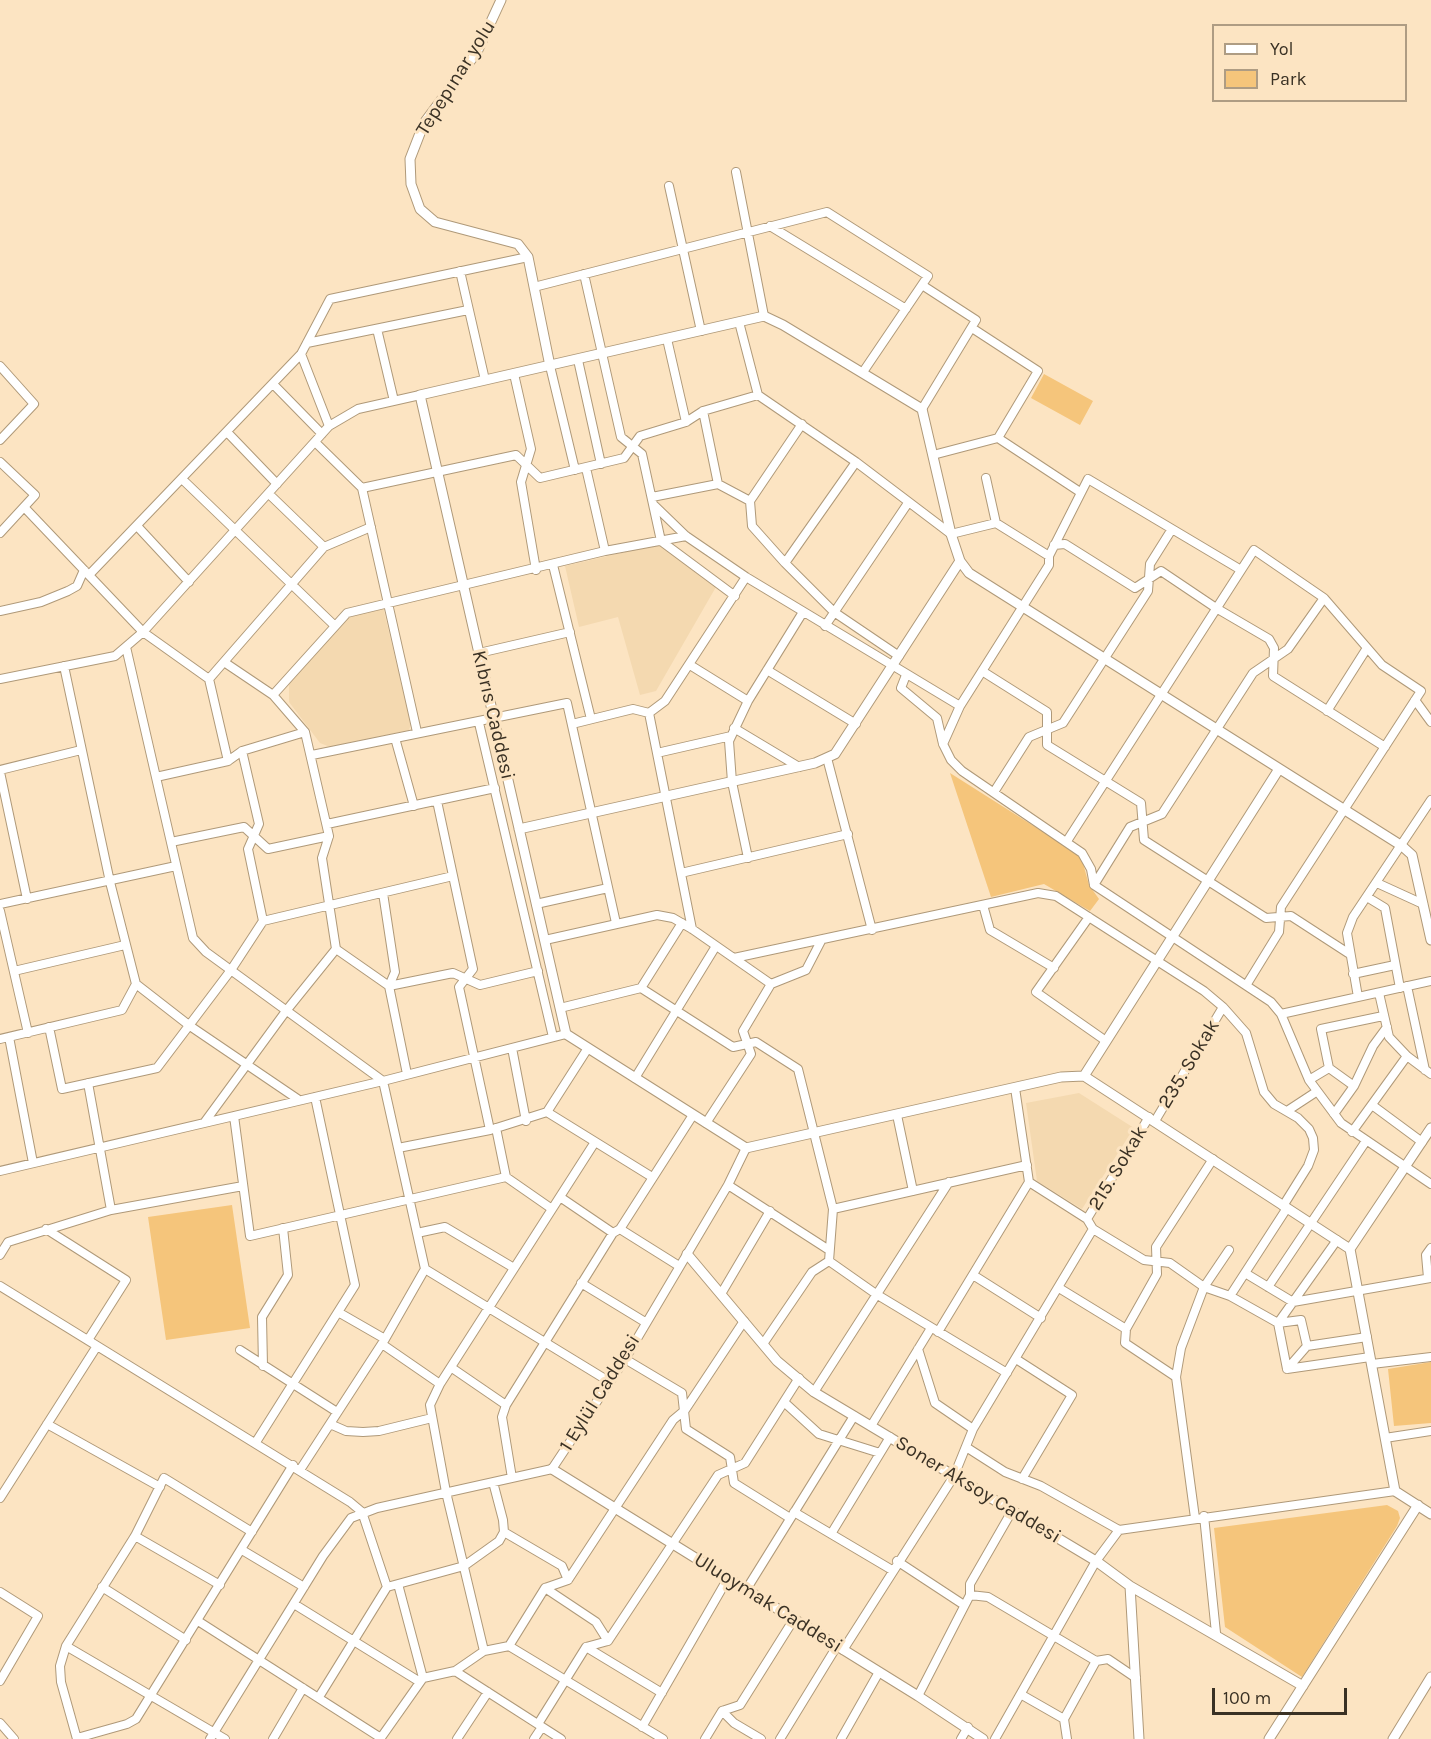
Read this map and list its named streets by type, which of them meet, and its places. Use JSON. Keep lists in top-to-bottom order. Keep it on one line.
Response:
{"streets":{"street":["Tepepınar yolu","Kıbrıs Caddesi","235. Sokak","215. Sokak","1 Eylül Caddesi","Soner Aksoy Caddesi","Uluoymak Caddesi"]},"crossings":[["235. Sokak","215. Sokak"],["1 Eylül Caddesi","Soner Aksoy Caddesi"],["1 Eylül Caddesi","Uluoymak Caddesi"]],"legend":["Yol","Park"],"scale_bar":"100 m"}
